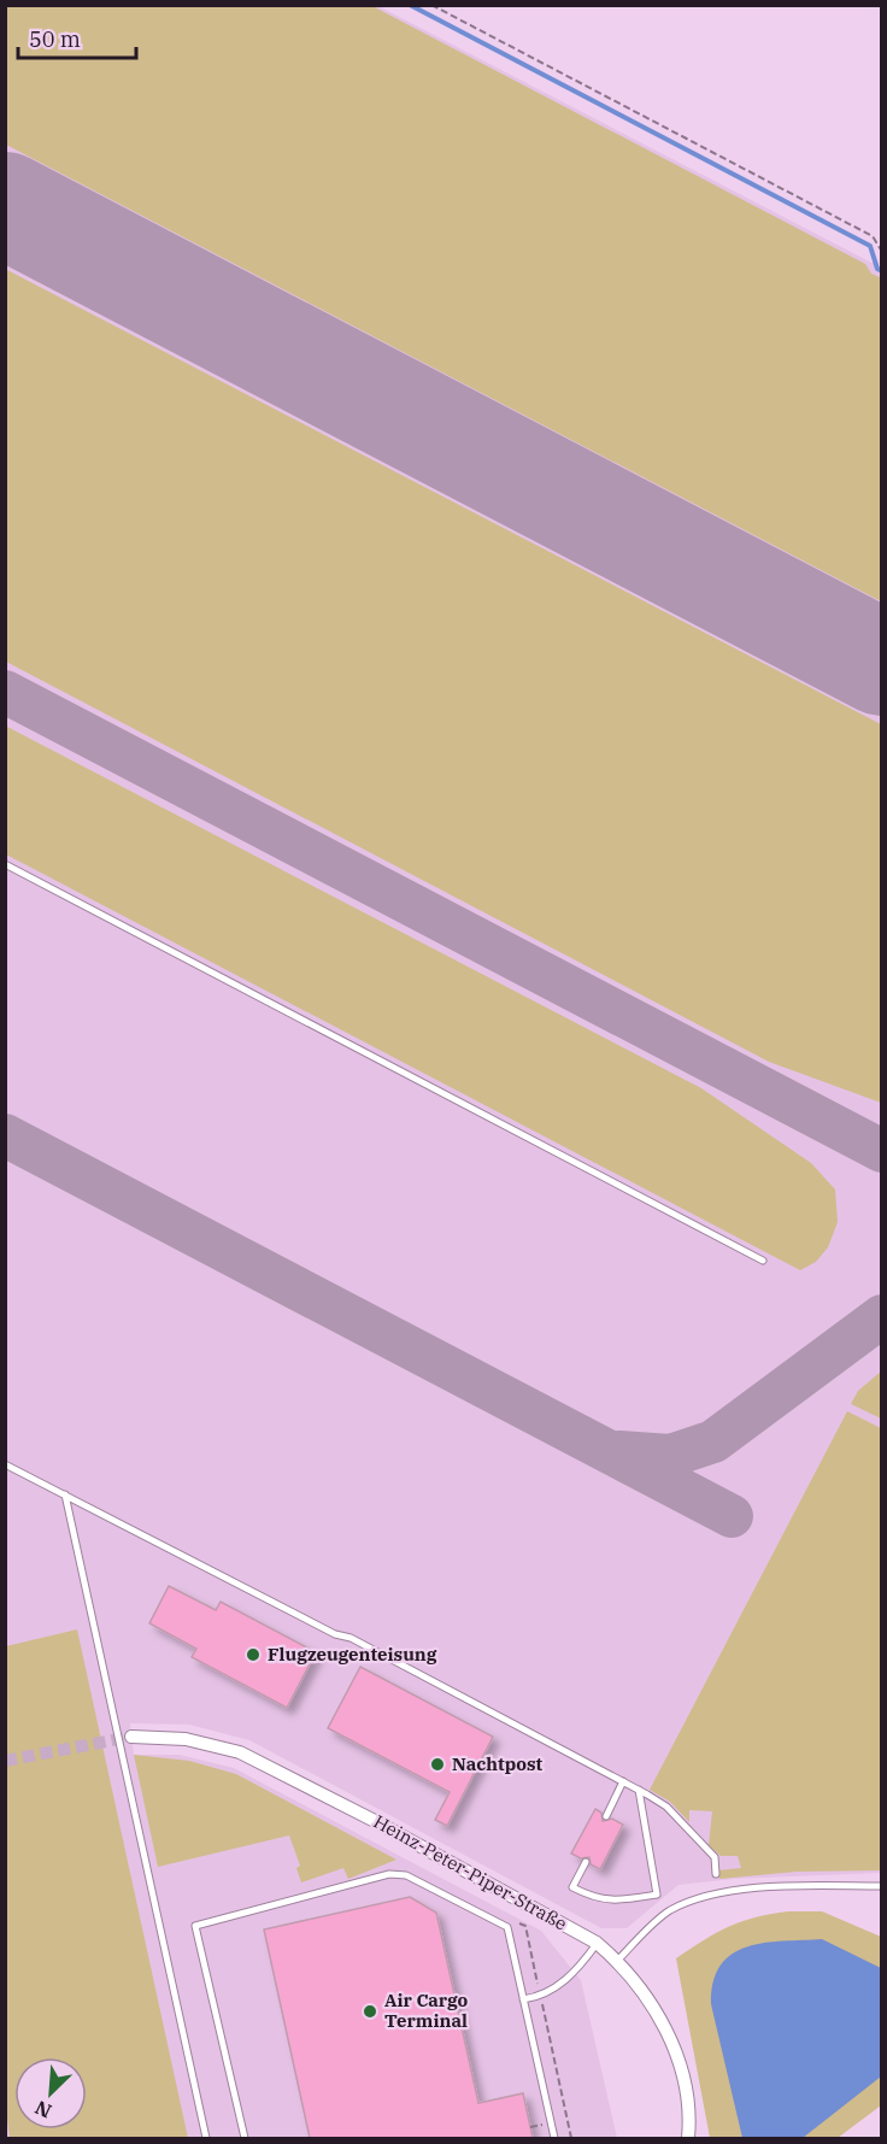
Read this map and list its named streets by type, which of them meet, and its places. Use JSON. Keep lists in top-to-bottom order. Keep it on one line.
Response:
{"streets":{"street":["Heinz-Peter-Piper-Straße"]},"places":["Flugzeugenteisung","Nachtpost","Air Cargo Terminal"],"scale_bar":"50 m","north":"bottom left"}
